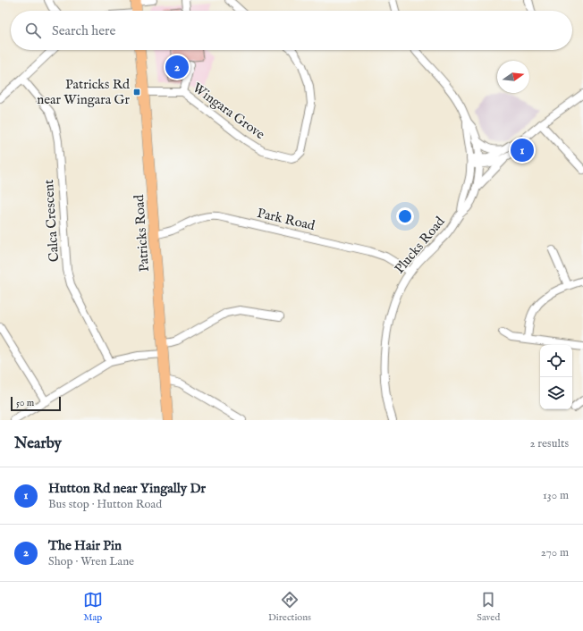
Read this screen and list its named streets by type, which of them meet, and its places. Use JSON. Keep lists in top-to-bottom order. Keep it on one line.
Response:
{"streets":{"main road":["Patricks Road"],"street":["Wingara Grove","Park Road","Calca Crescent","Plucks Road"]},"crossings":[["Wingara Grove","Patricks Road"],["Park Road","Patricks Road"],["Park Road","Plucks Road"]],"places":{"transit":["Patricks Rd near Wingara Gr"]},"scale_bar":"50 m","north":"right","page":{"search":"Search here","pins":["2","1"],"scale":"50 m","heading":["Nearby","2 results"],"list":[{"mark":"1","name":"Hutton Rd near Yingally Dr","note":"Bus stop · Hutton Road","value":"130 m"},{"mark":"2","name":"The Hair Pin","note":"Shop · Wren Lane","value":"270 m"}],"nav":["Map","Directions","Saved"]}}
